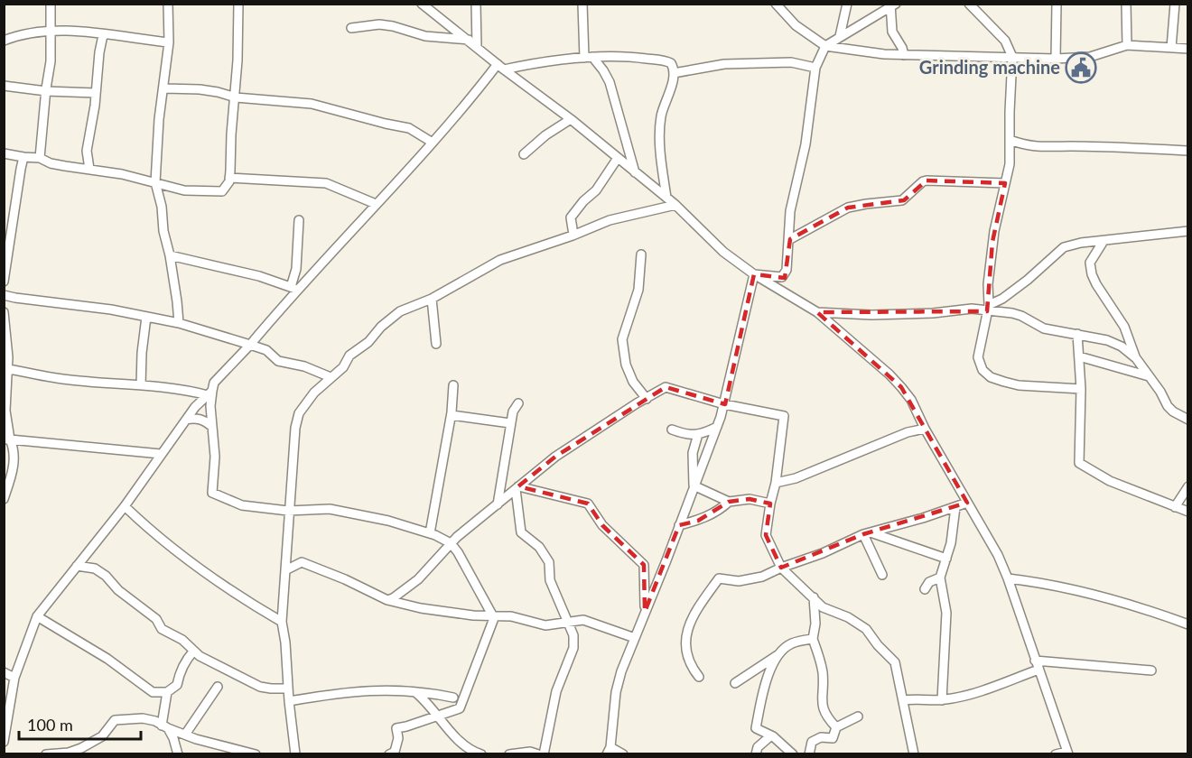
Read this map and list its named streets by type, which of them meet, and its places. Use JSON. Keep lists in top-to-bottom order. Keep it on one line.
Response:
{"places":{"public building":["Grinding machine"]},"scale_bar":"100 m"}
